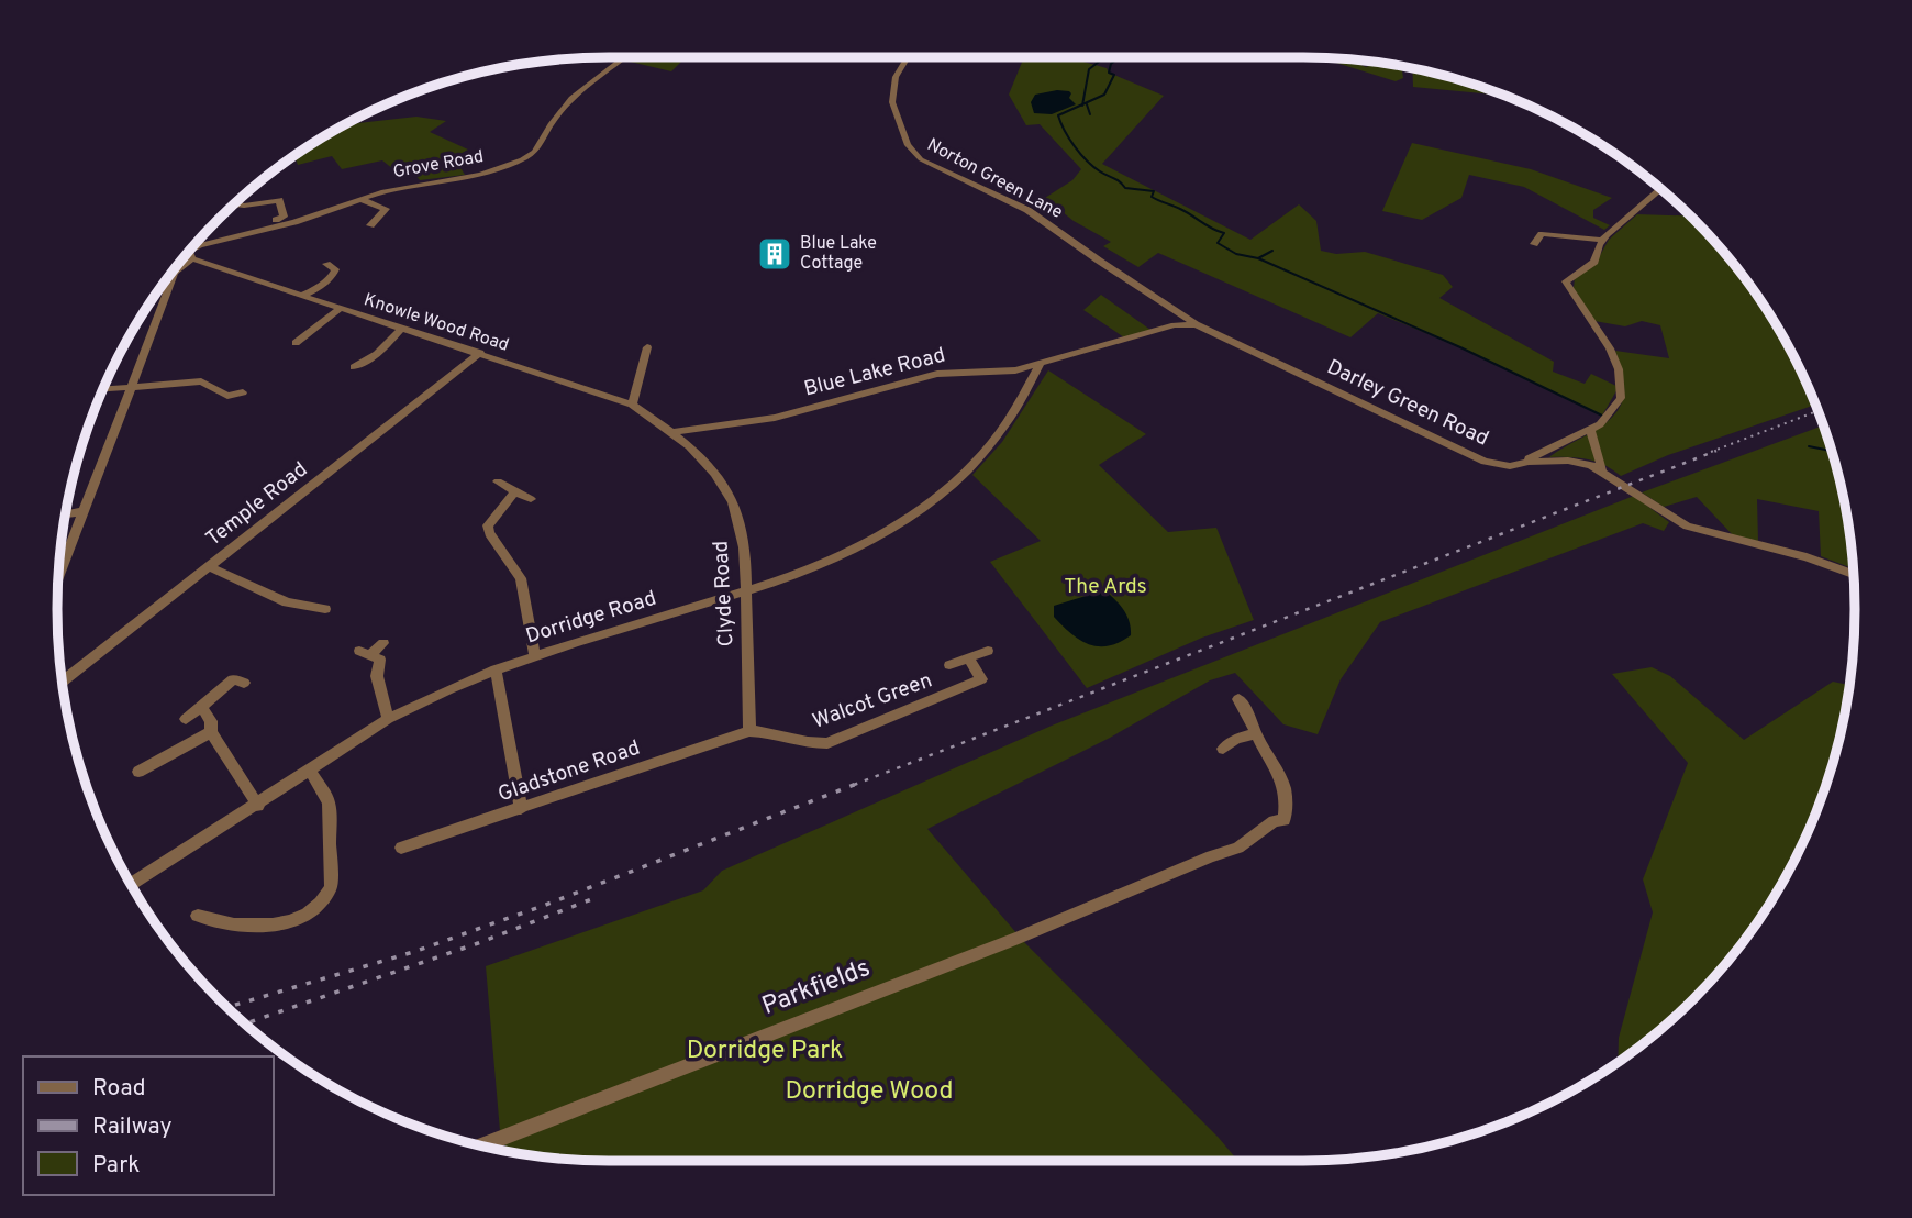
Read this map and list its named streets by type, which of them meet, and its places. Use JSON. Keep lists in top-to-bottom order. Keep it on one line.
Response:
{"streets":{"street":["Grove Road","Norton Green Lane","Knowle Wood Road","Blue Lake Road","Darley Green Road","Temple Road","Clyde Road","Dorridge Road","Walcot Green","Gladstone Road","Parkfields"]},"crossings":[["Norton Green Lane","Blue Lake Road"],["Norton Green Lane","Darley Green Road"],["Knowle Wood Road","Blue Lake Road"],["Knowle Wood Road","Temple Road"],["Knowle Wood Road","Clyde Road"],["Blue Lake Road","Darley Green Road"],["Blue Lake Road","Clyde Road"],["Blue Lake Road","Dorridge Road"],["Clyde Road","Dorridge Road"],["Clyde Road","Walcot Green"],["Clyde Road","Gladstone Road"],["Walcot Green","Gladstone Road"]],"parks":["The Ards","Dorridge Park","Dorridge Wood"],"places":{"building":["Blue Lake Cottage"]},"legend":["Road","Railway","Park"]}
